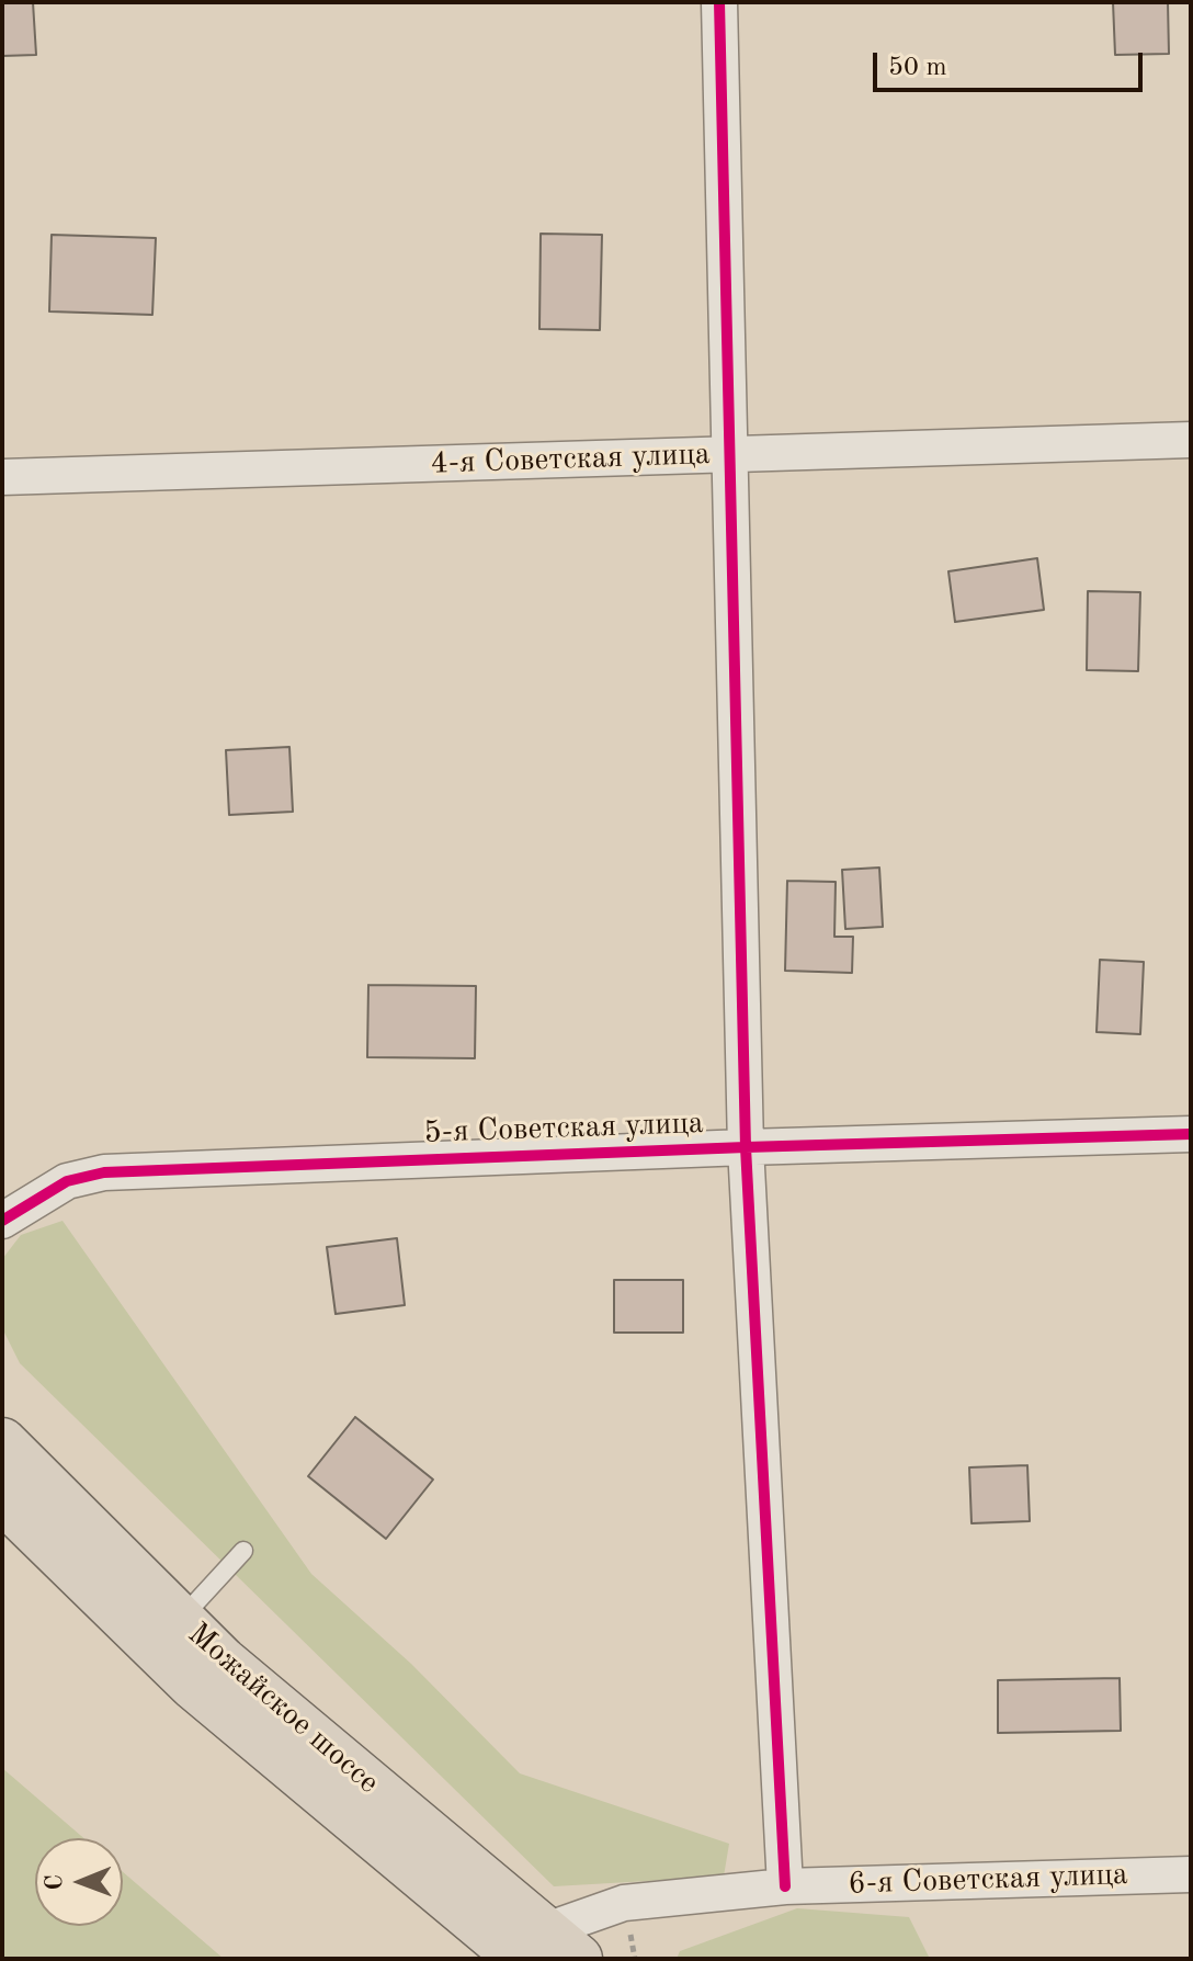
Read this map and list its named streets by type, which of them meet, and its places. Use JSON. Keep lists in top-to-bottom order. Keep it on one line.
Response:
{"streets":{"main road":["Можайское шоссе"],"street":["4-я Советская улица","5-я Советская улица","6-я Советская улица"]},"crossings":[["Можайское шоссе","6-я Советская улица"]],"scale_bar":"50 m","north":"left"}
